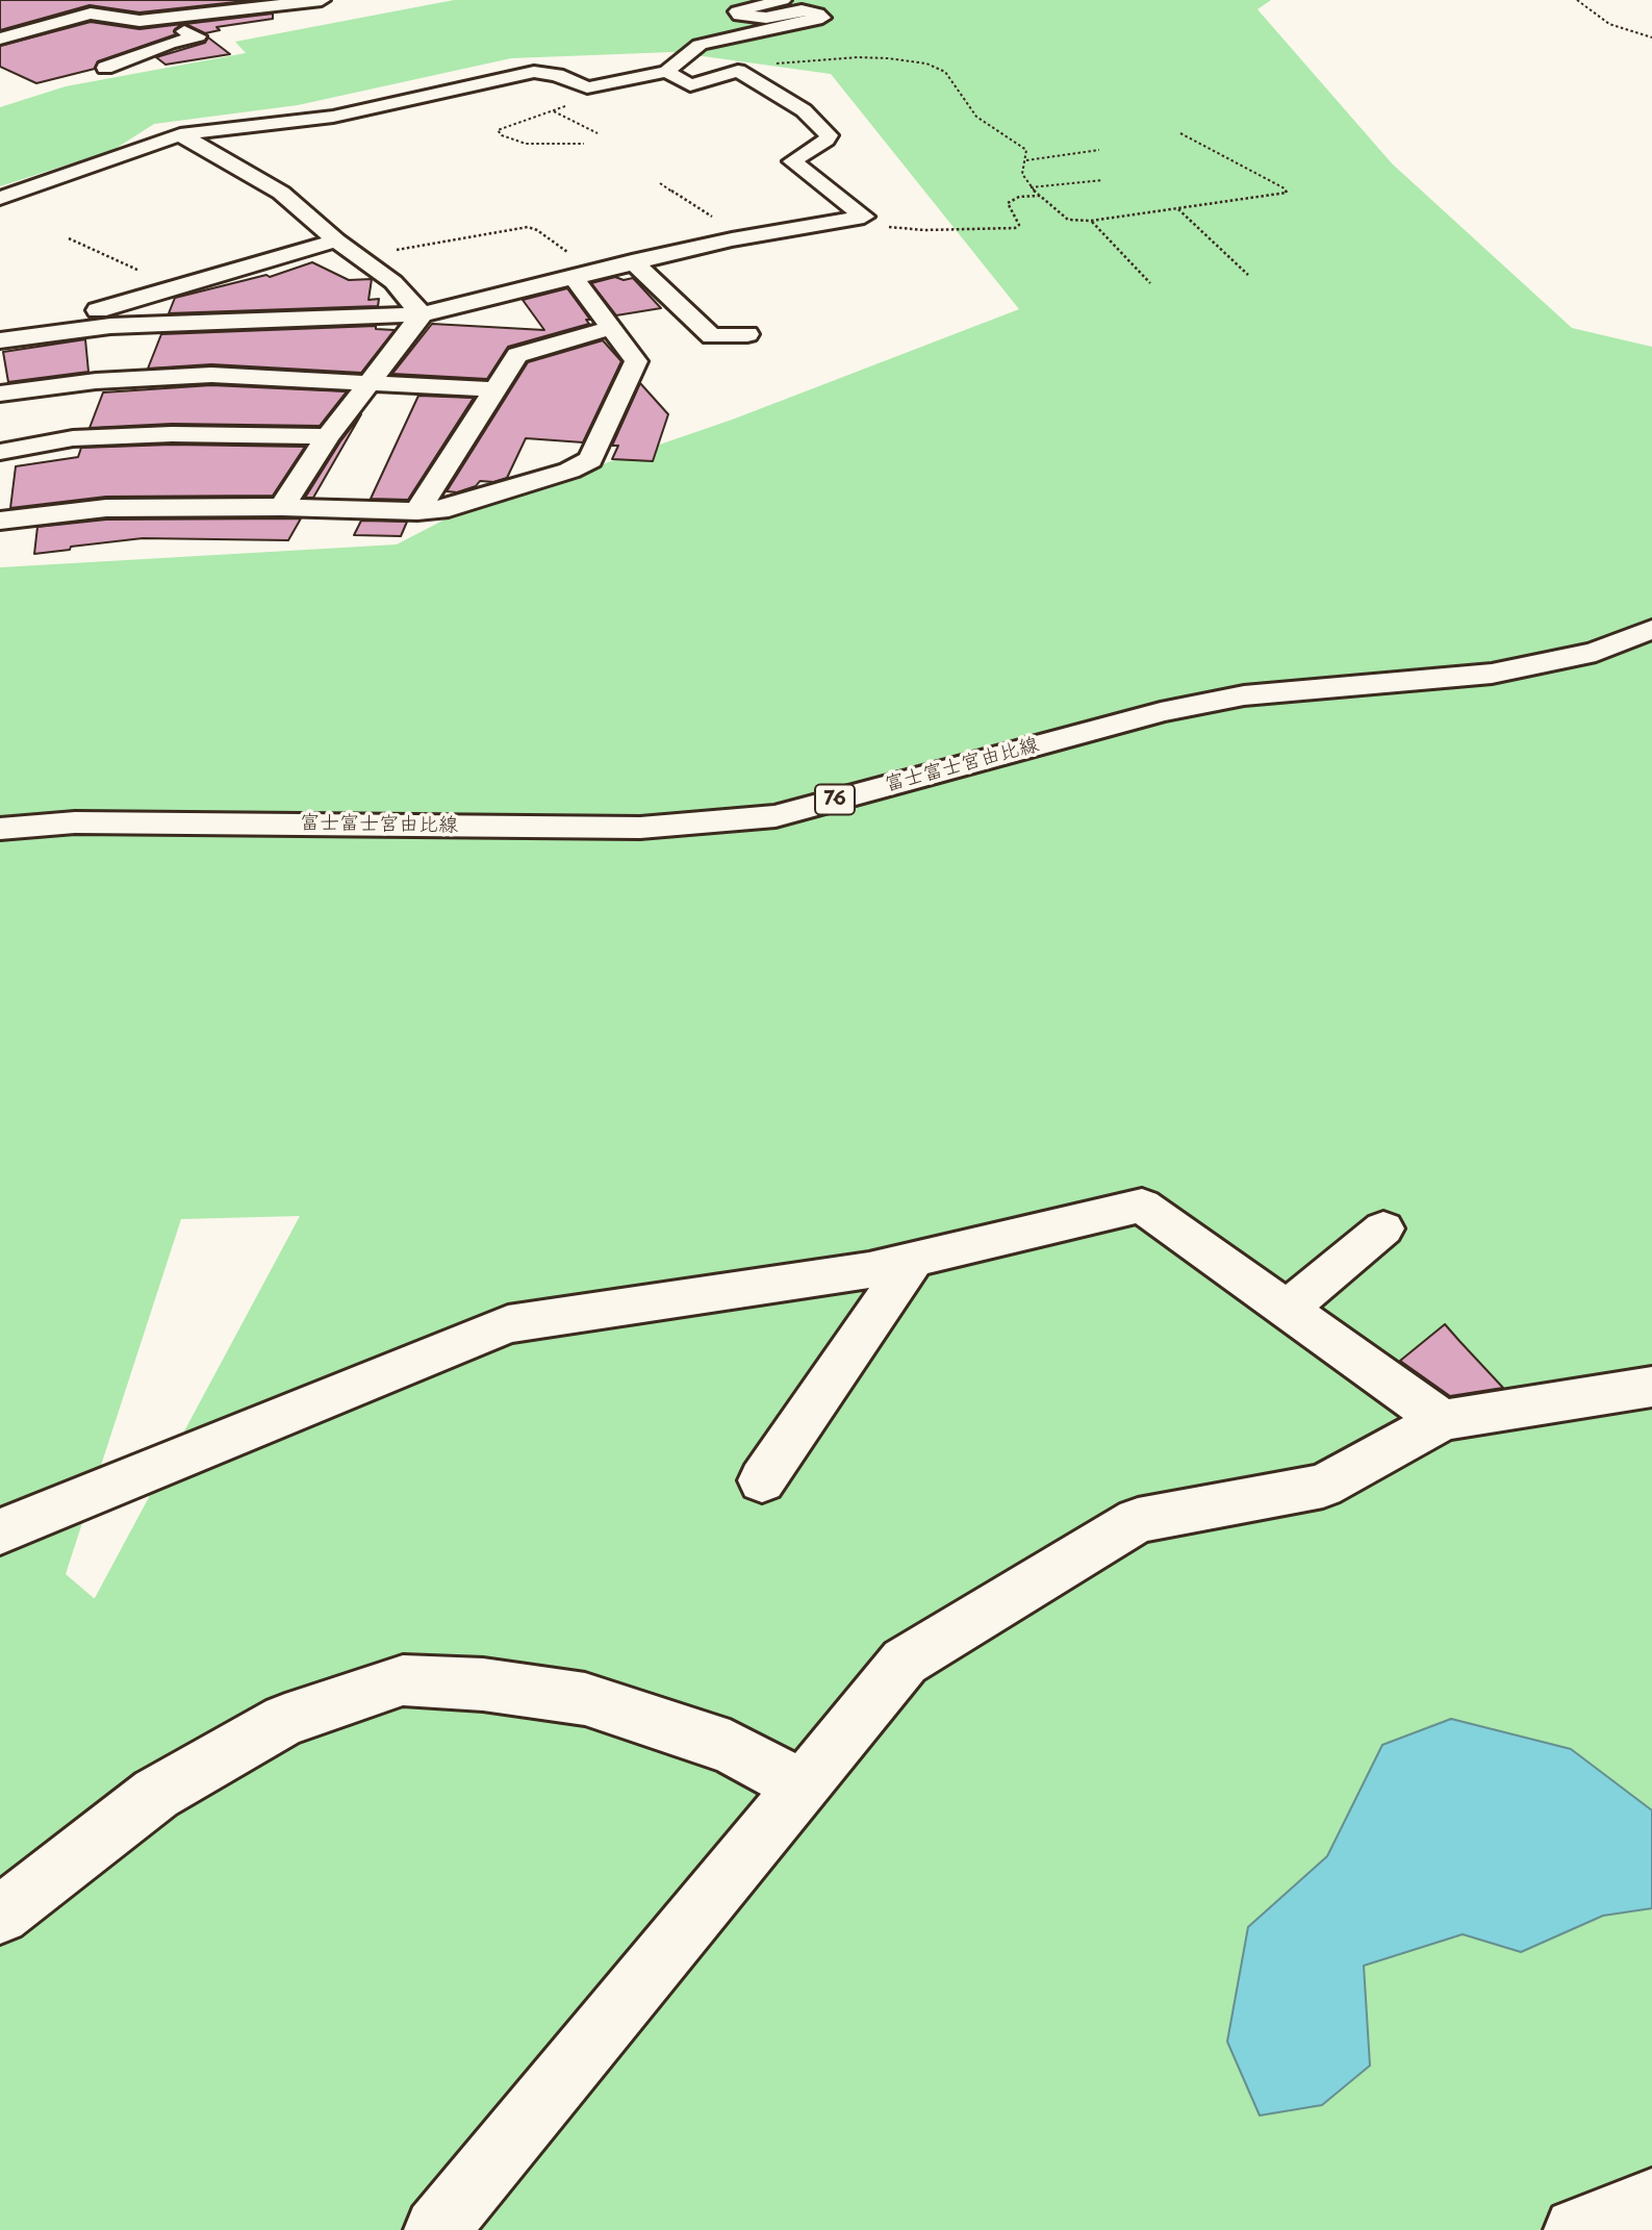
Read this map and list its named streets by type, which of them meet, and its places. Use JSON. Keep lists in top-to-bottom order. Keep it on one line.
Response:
{"streets":{"street":["富士富士宮由比線","76"]}}
